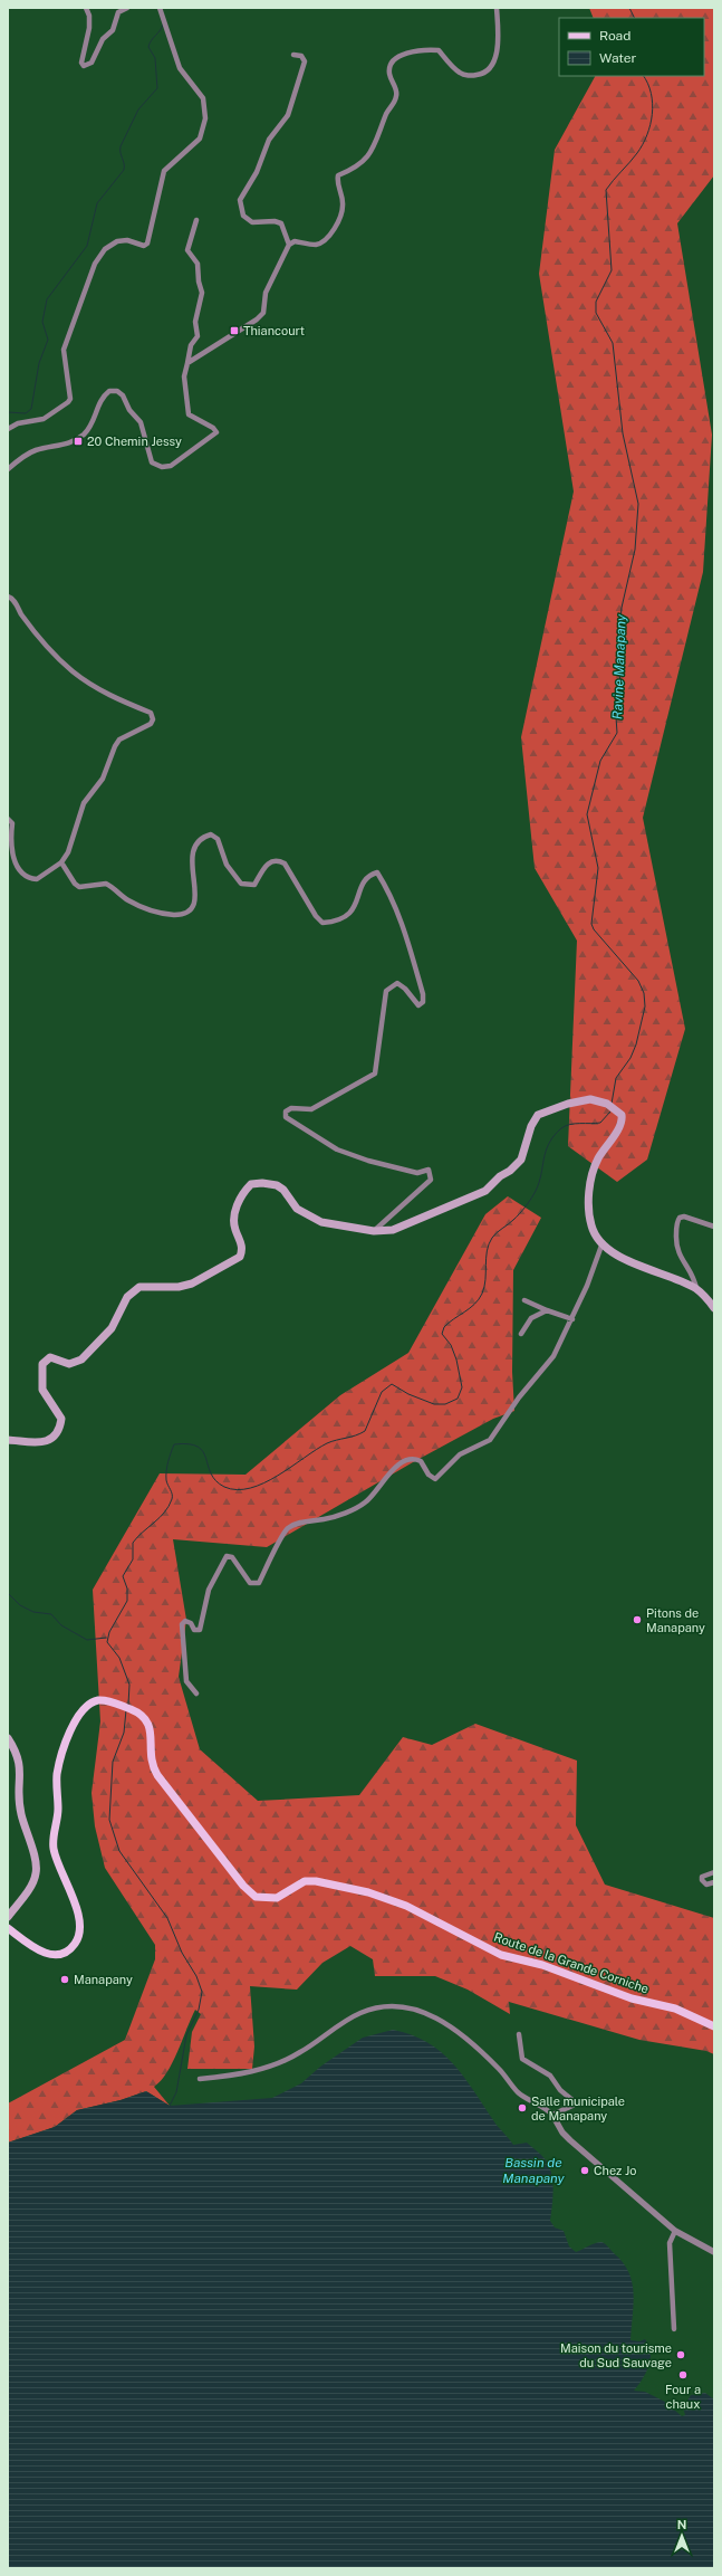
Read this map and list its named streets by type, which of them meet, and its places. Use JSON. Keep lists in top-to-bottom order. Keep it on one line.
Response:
{"streets":{"main road":["Route de la Grande Corniche"]},"water":["Ravine Manapany","Bassin de Manapany"],"places":{"transit":["Thiancourt","20 Chemin Jessy"],"other":["Pitons de Manapany","Manapany","Salle municipale de Manapany","Chez Jo","Maison du tourisme du Sud Sauvage","Four a chaux"]},"legend":["Road","Water"],"north":"top"}
